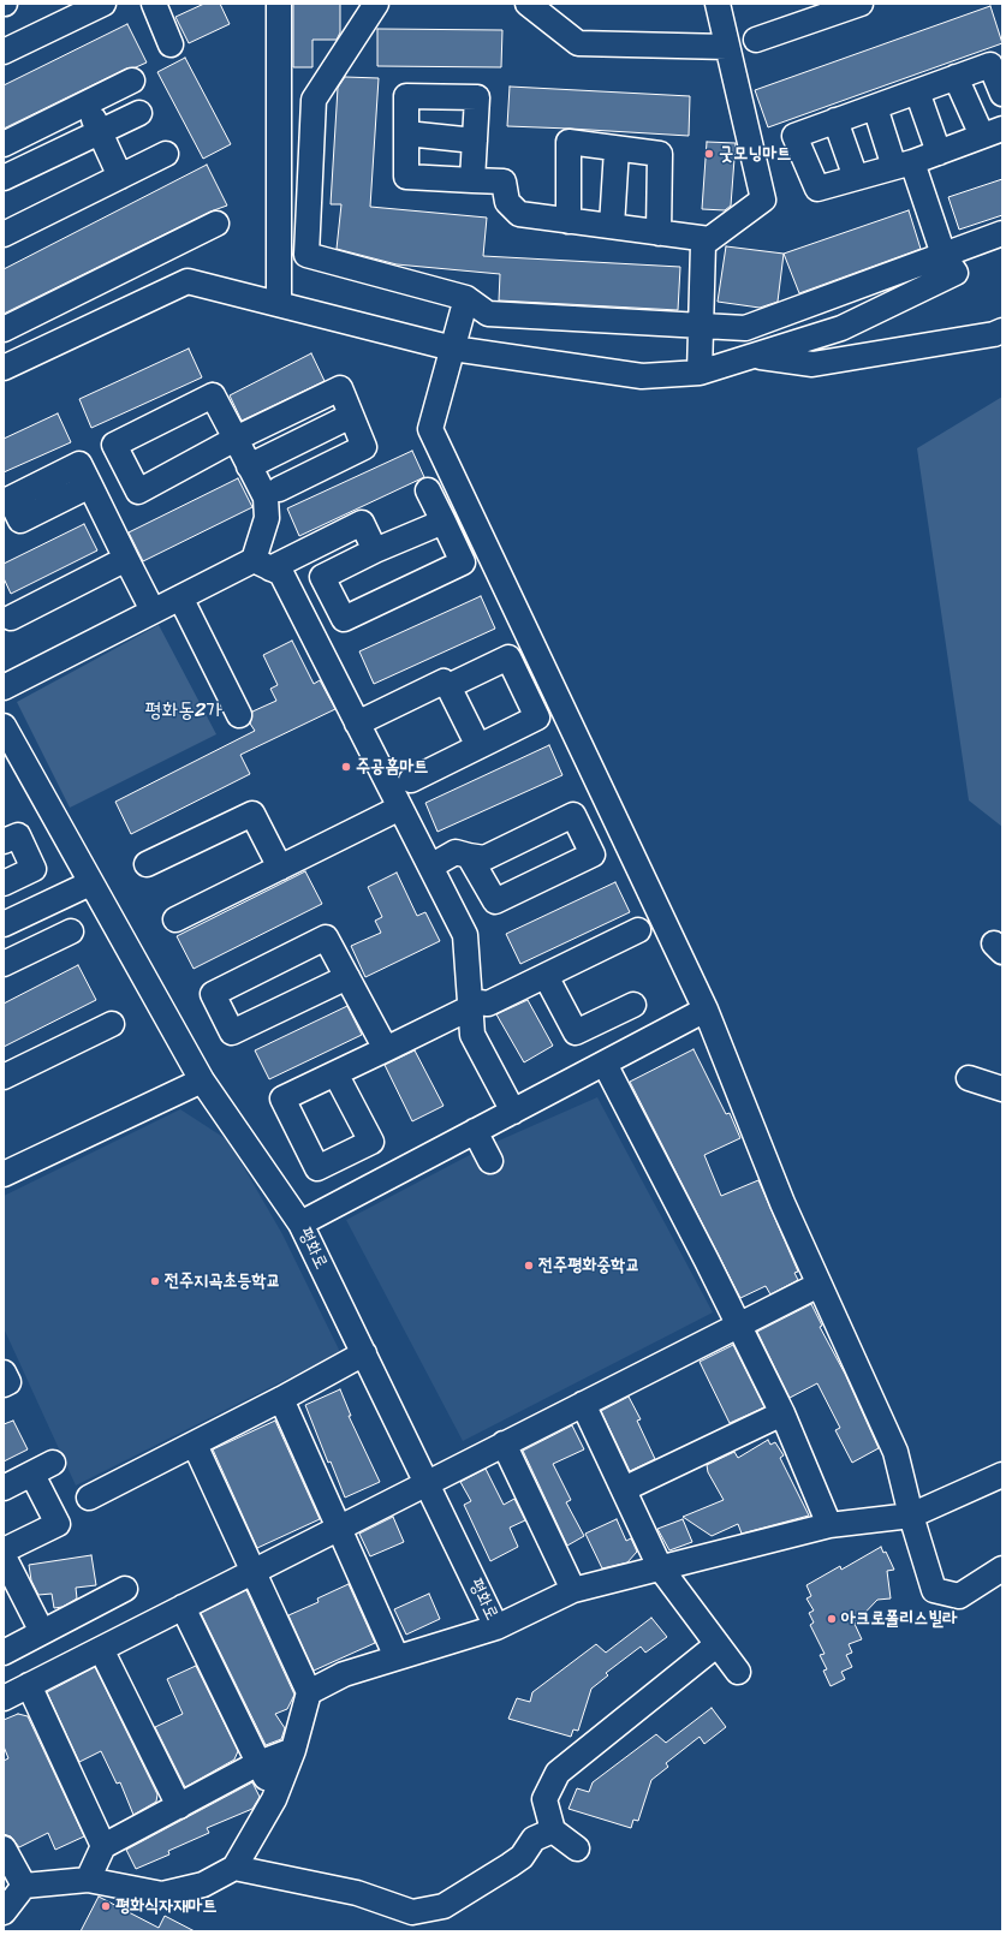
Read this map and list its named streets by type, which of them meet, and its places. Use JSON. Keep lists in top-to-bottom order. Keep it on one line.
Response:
{"streets":{"street":["평화로"]},"districts":["평화동2가"],"places":["굿모닝마트","주공홈마트","전주평화중학교","전주지곡초등학교","아크로폴리스빌라","평화식자재마트"]}
